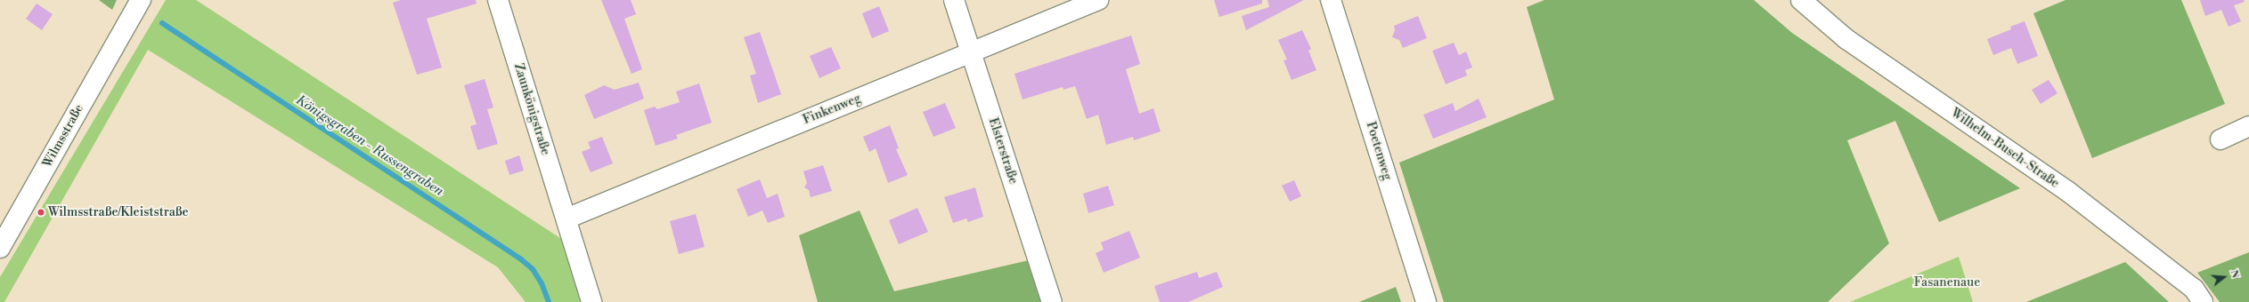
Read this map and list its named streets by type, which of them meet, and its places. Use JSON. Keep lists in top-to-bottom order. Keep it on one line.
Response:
{"streets":{"street":["Zaunkönigstraße","Finkenweg","Wilmsstraße","Wilhelm-Busch-Straße","Elsterstraße","Poetenweg"]},"crossings":[["Zaunkönigstraße","Finkenweg"],["Finkenweg","Elsterstraße"]],"water":["Königsgraben - Russengraben"],"parks":["Fasanenaue"],"places":["Wilmsstraße/Kleiststraße"],"north":"right"}
